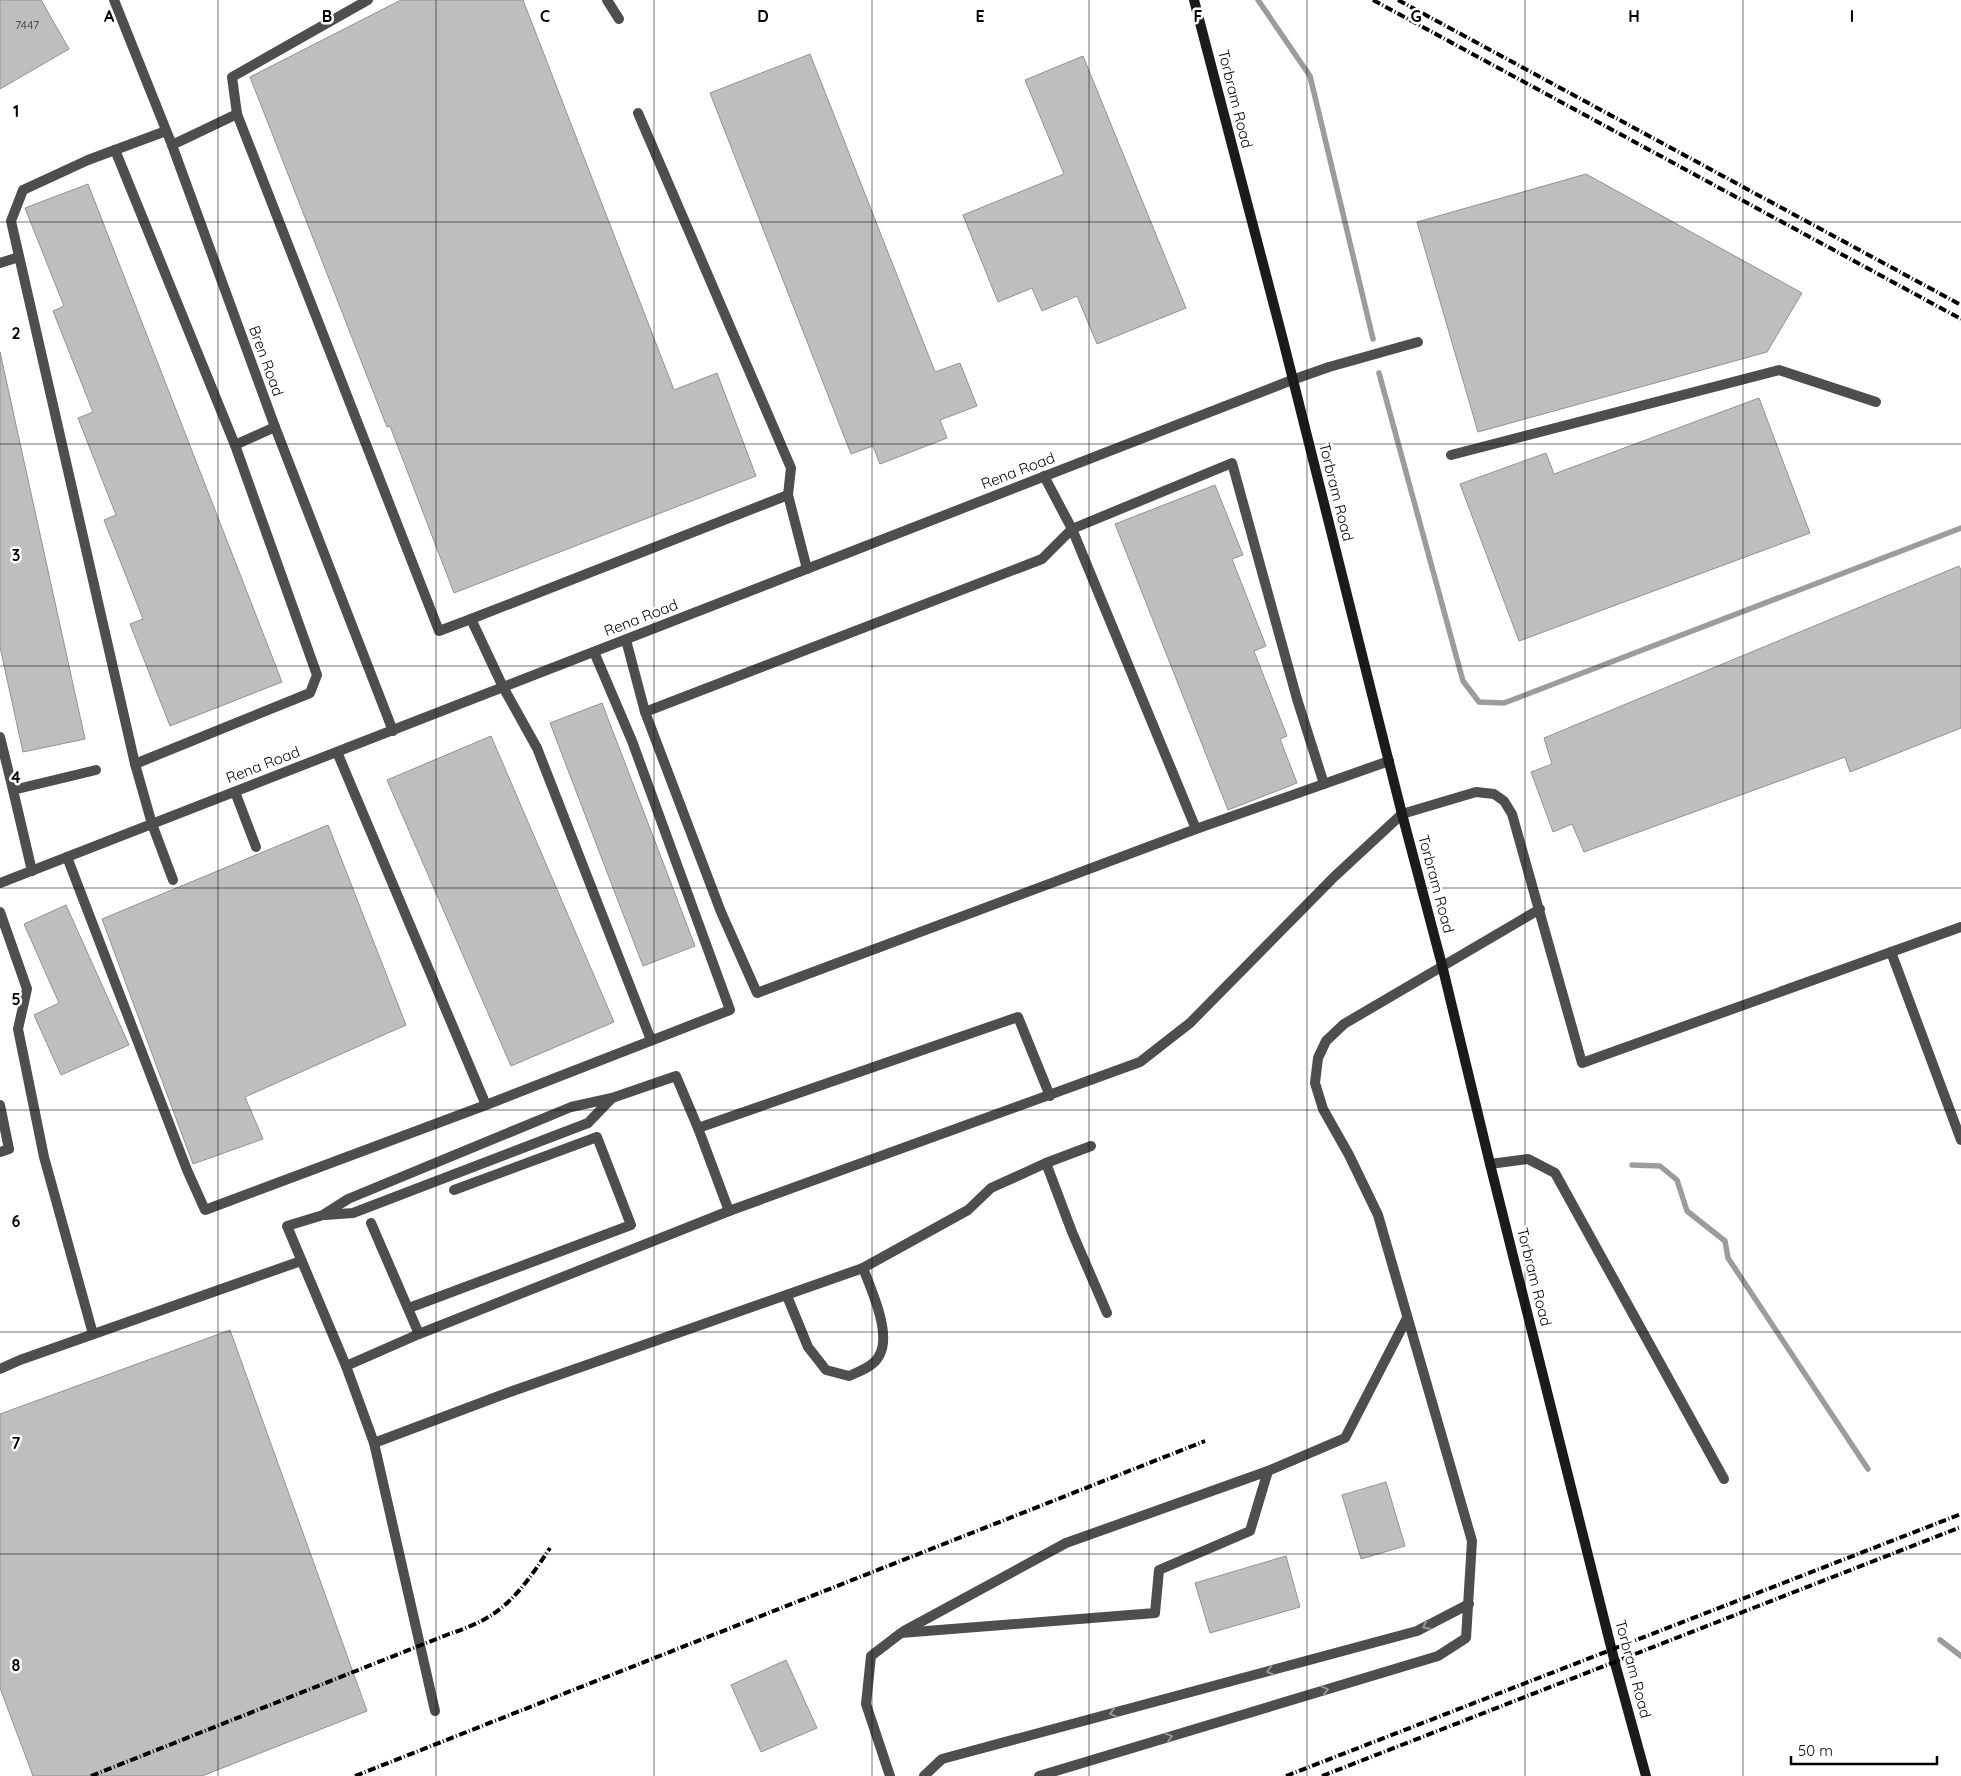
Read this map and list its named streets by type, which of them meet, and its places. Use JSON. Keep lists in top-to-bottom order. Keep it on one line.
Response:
{"streets":{"main road":["Torbram Road"],"street":["Bren Road","Rena Road"]},"crossings":[["Torbram Road","Rena Road"],["Bren Road","Rena Road"]],"house_numbers":["7447"],"scale_bar":"50 m","grid":{"columns":["A","B","C","D","E","F","G","H","I"],"rows":["1","2","3","4","5","6","7","8"]}}
